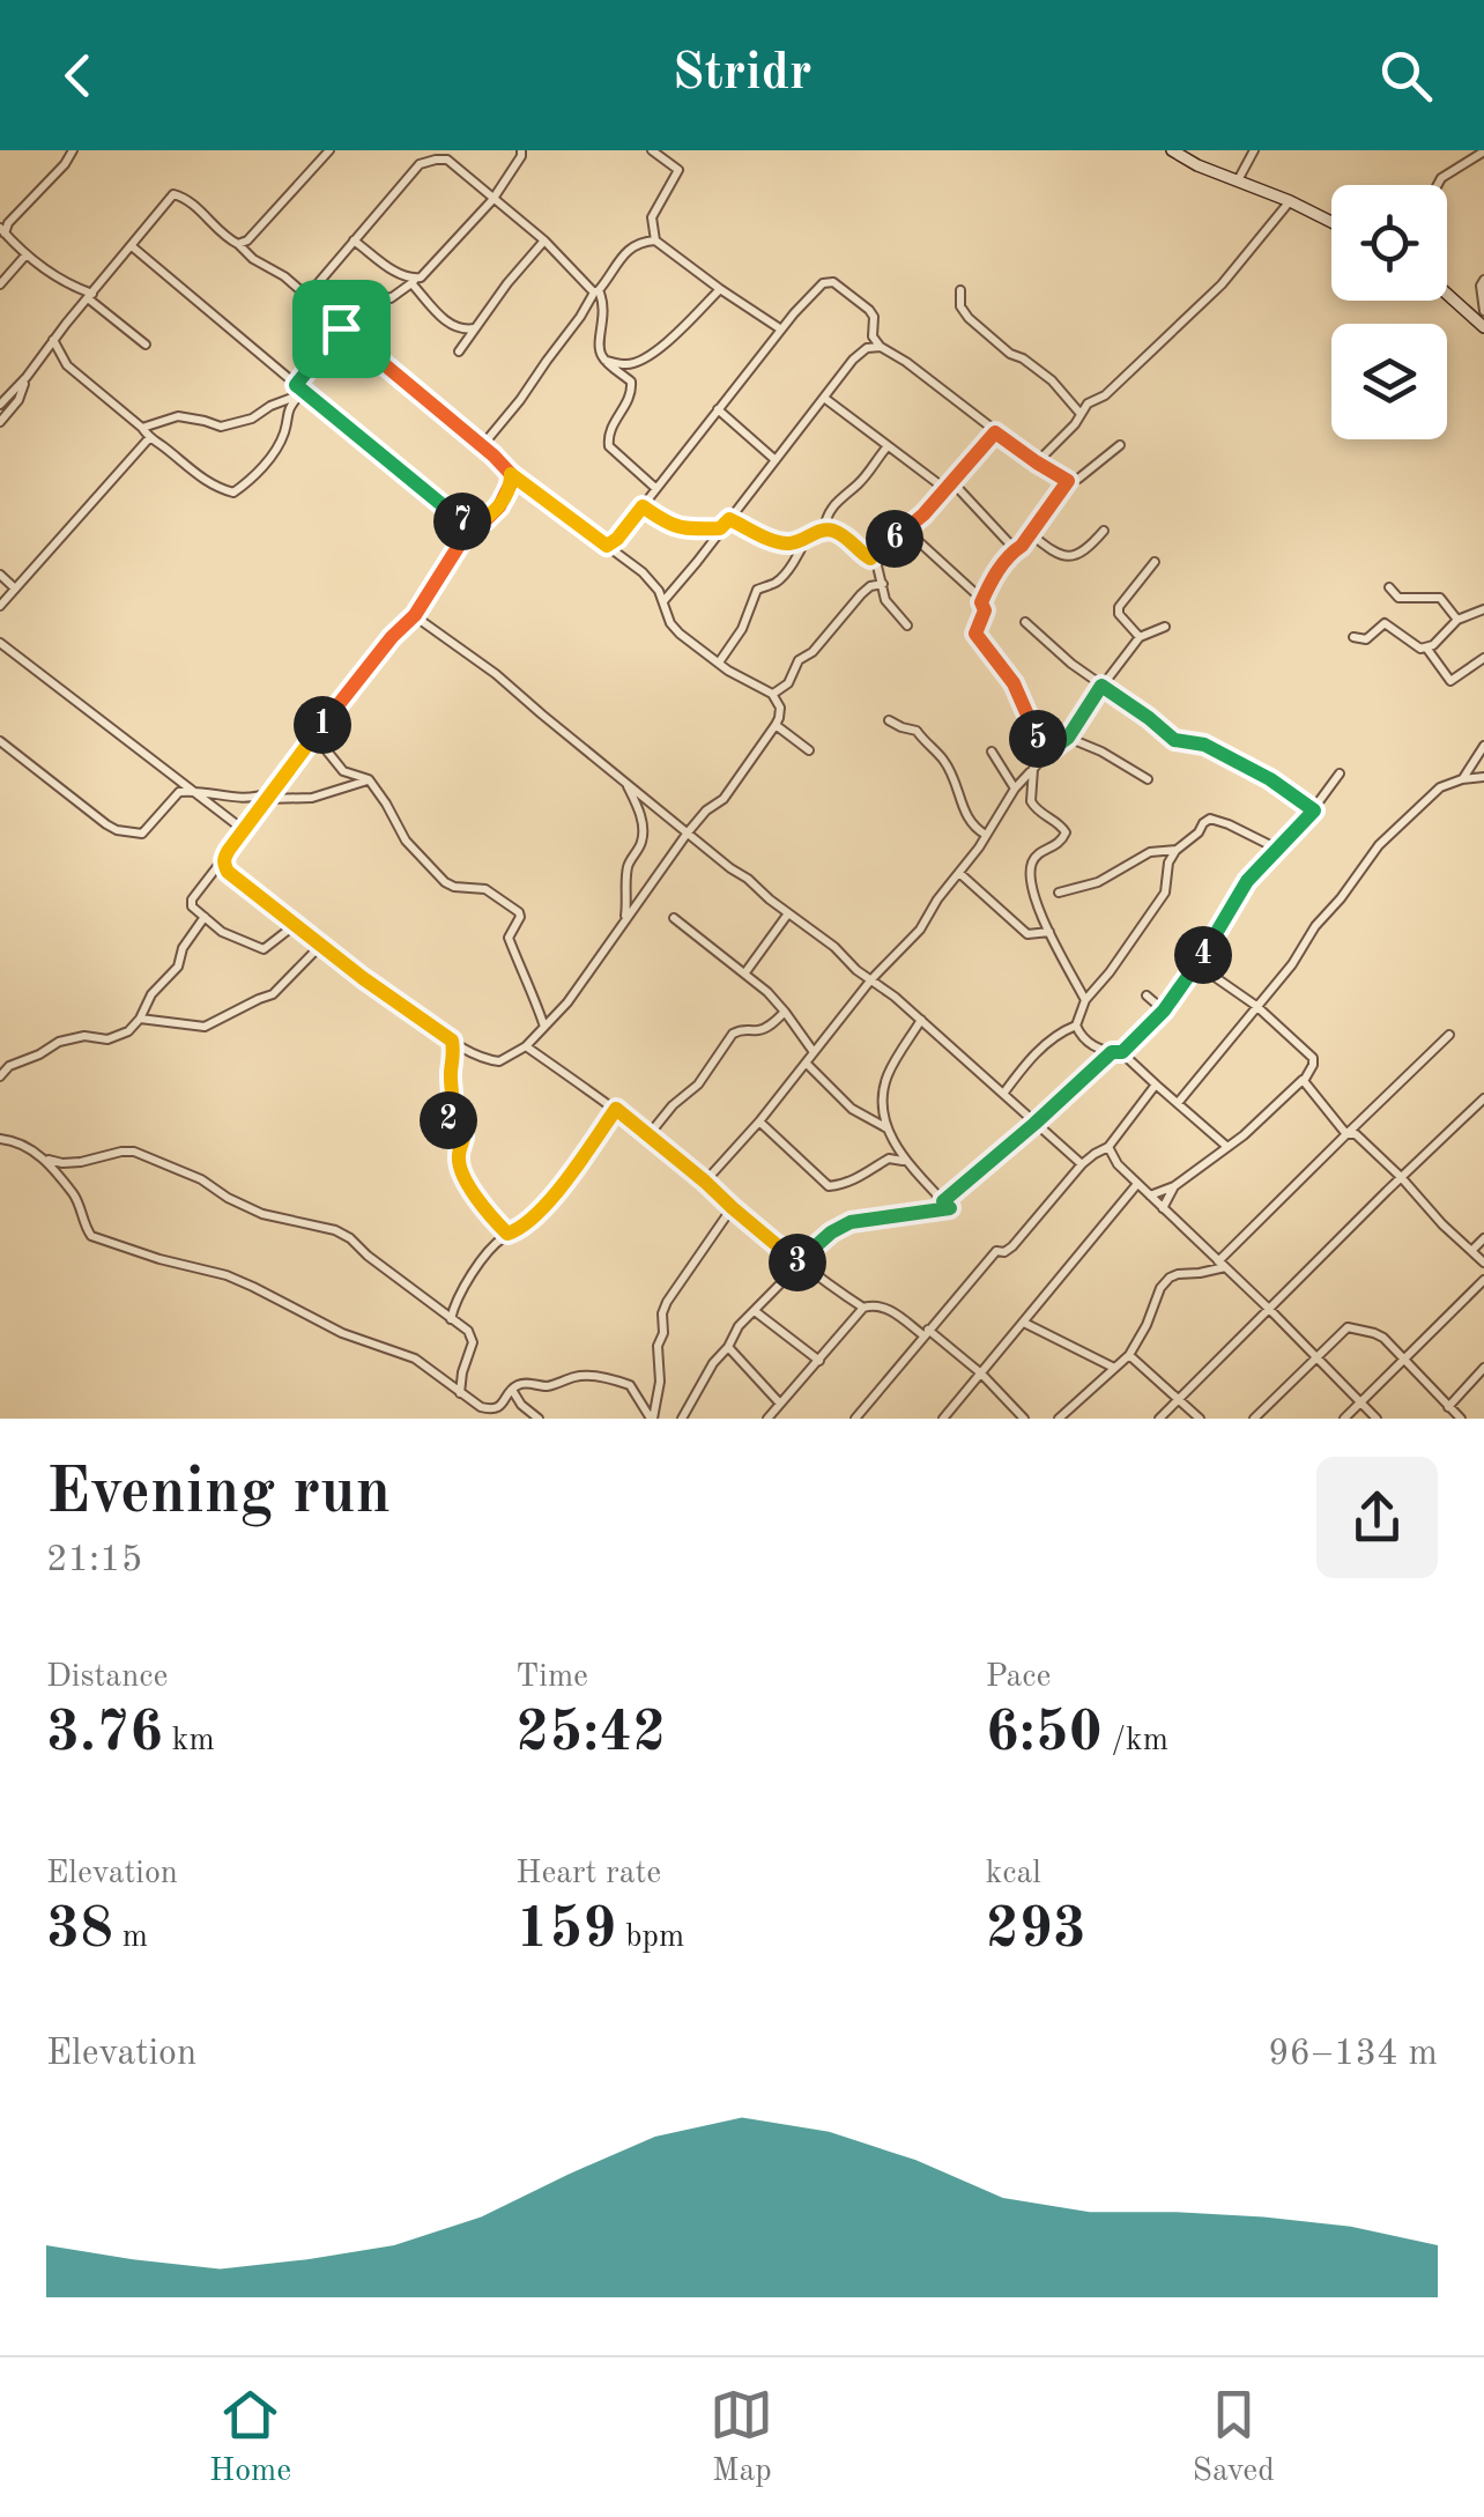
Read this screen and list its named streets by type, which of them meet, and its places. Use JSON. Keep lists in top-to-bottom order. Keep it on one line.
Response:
{"page":{"header":"Stridr","pins":["7","6","1","5","4","2","3"],"heading":["Evening run","21:15"],"stats":[["Distance","3.76 km"],["Time","25:42"],["Pace","6:50 /km"],["Elevation","38 m"],["Heart rate","159 bpm"],["kcal","293"]],"chart":["Elevation","96–134 m"],"tabs":["Home","Map","Saved"]}}
